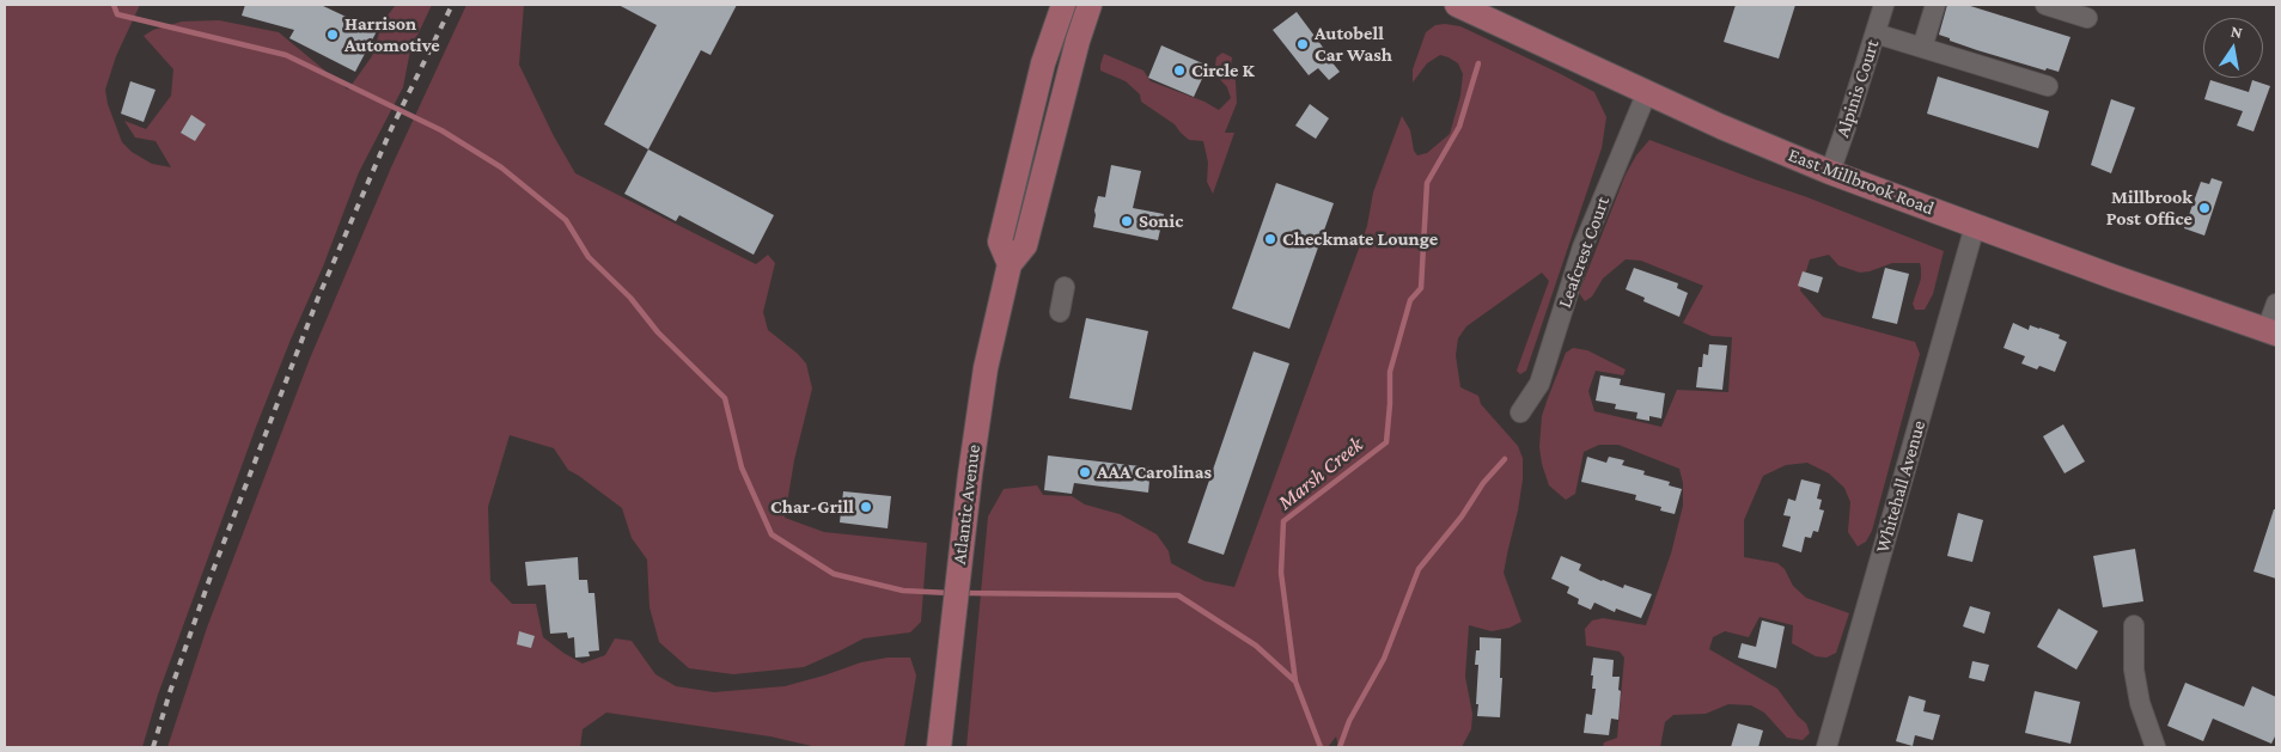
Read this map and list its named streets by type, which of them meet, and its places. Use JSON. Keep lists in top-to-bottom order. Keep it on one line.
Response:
{"streets":{"main road":["East Millbrook Road","Atlantic Avenue"],"street":["Alpinis Court","Leafcrest Court","Whitehall Avenue"]},"crossings":[["Alpinis Court","East Millbrook Road"],["East Millbrook Road","Leafcrest Court"],["East Millbrook Road","Whitehall Avenue"]],"water":["Marsh Creek"],"places":["Harrison Automotive","Autobell Car Wash","Circle K","Millbrook Post Office","Sonic","Checkmate Lounge","AAA Carolinas","Char-Grill"],"north":"top"}
